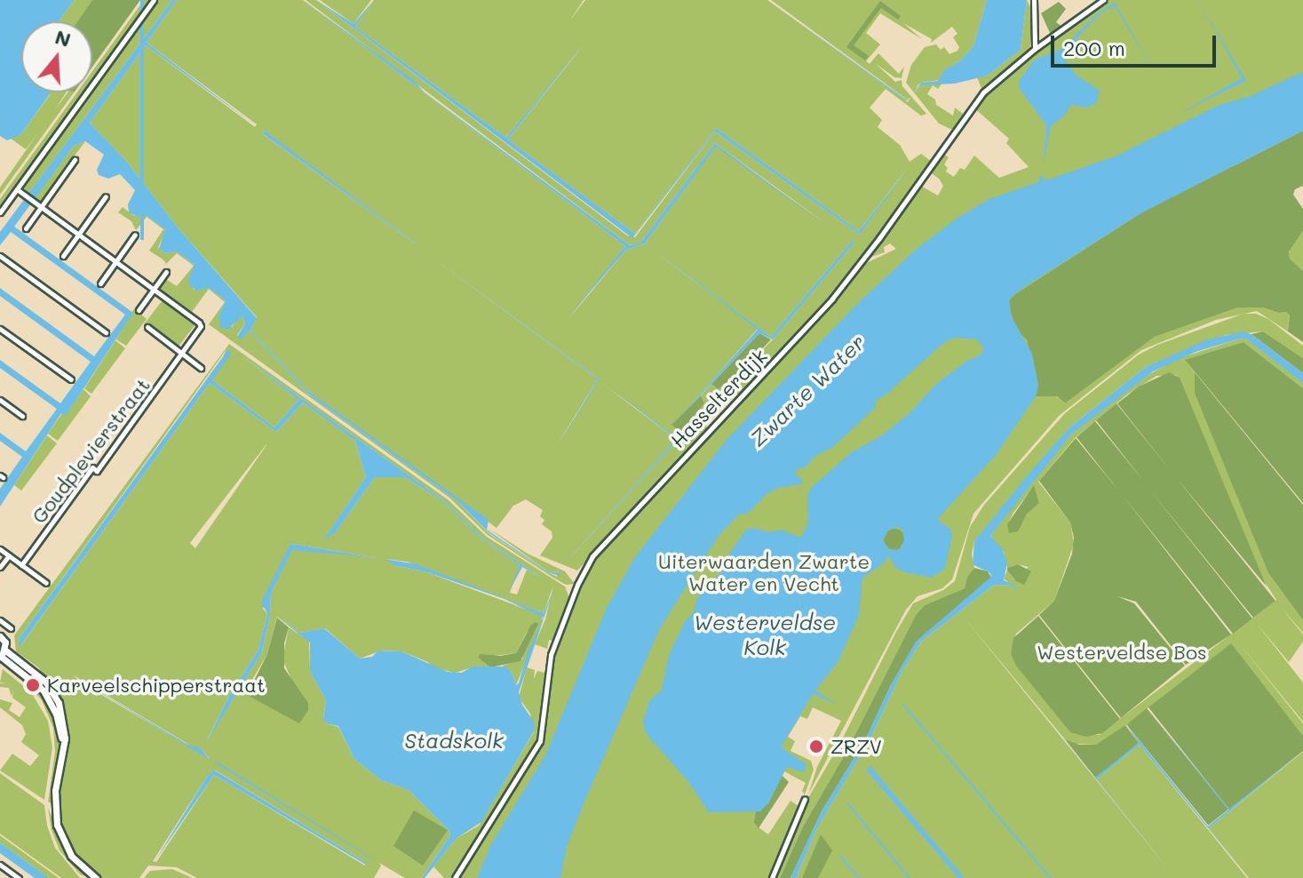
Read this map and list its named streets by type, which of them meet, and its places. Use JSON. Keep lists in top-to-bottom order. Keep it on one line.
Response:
{"streets":{"street":["Hasselterdijk","Goudplevierstraat"]},"water":["Zwarte Water","Westerveldse Kolk","Stadskolk"],"parks":["Uiterwaarden Zwarte Water en Vecht","Westerveldse Bos"],"places":["Karveelschipperstraat","ZRZV"],"scale_bar":"200 m","north":"top"}
